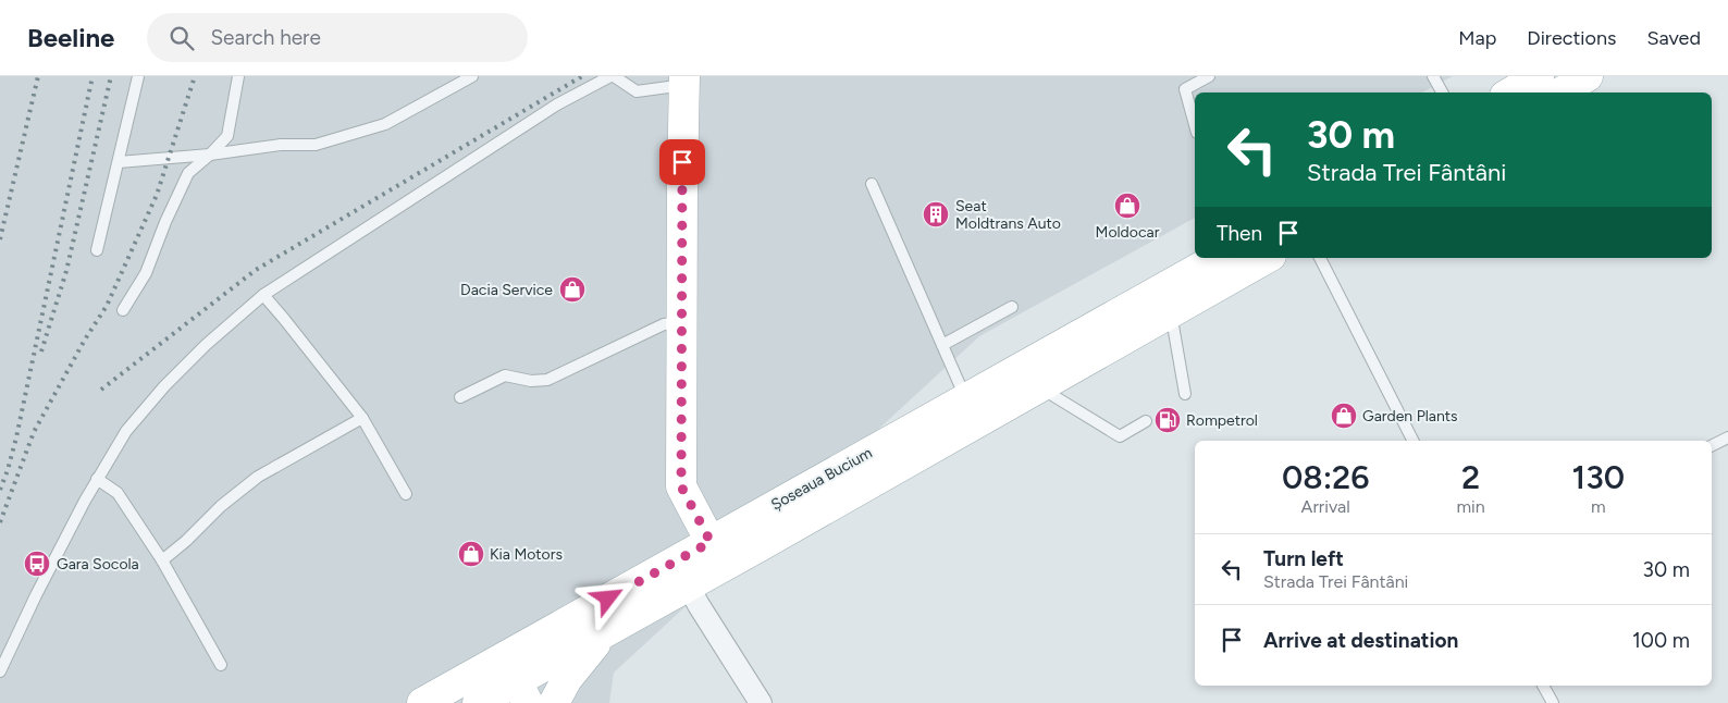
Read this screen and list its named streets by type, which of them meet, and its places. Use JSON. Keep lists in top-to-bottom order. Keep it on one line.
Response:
{"streets":{"main road":["Șoseaua Bucium"]},"places":{"shop":["Moldocar","Dacia Service","Garden Plants","Kia Motors"],"building":["Seat Moldtrans Auto"],"fuel station":["Rompetrol"],"bus stop":["Gara Socola"]},"page":{"header":"Beeline","search":"Search here","nav":["Map","Directions","Saved"],"turn":["30 m","Strada Trei Fântâni"],"then":"Then","eta":["08:26","Arrival","2","min","130","m"],"list":[{"name":"Turn left","note":"Strada Trei Fântâni","value":"30 m"},{"name":"Arrive at destination","value":"100 m"}]}}
